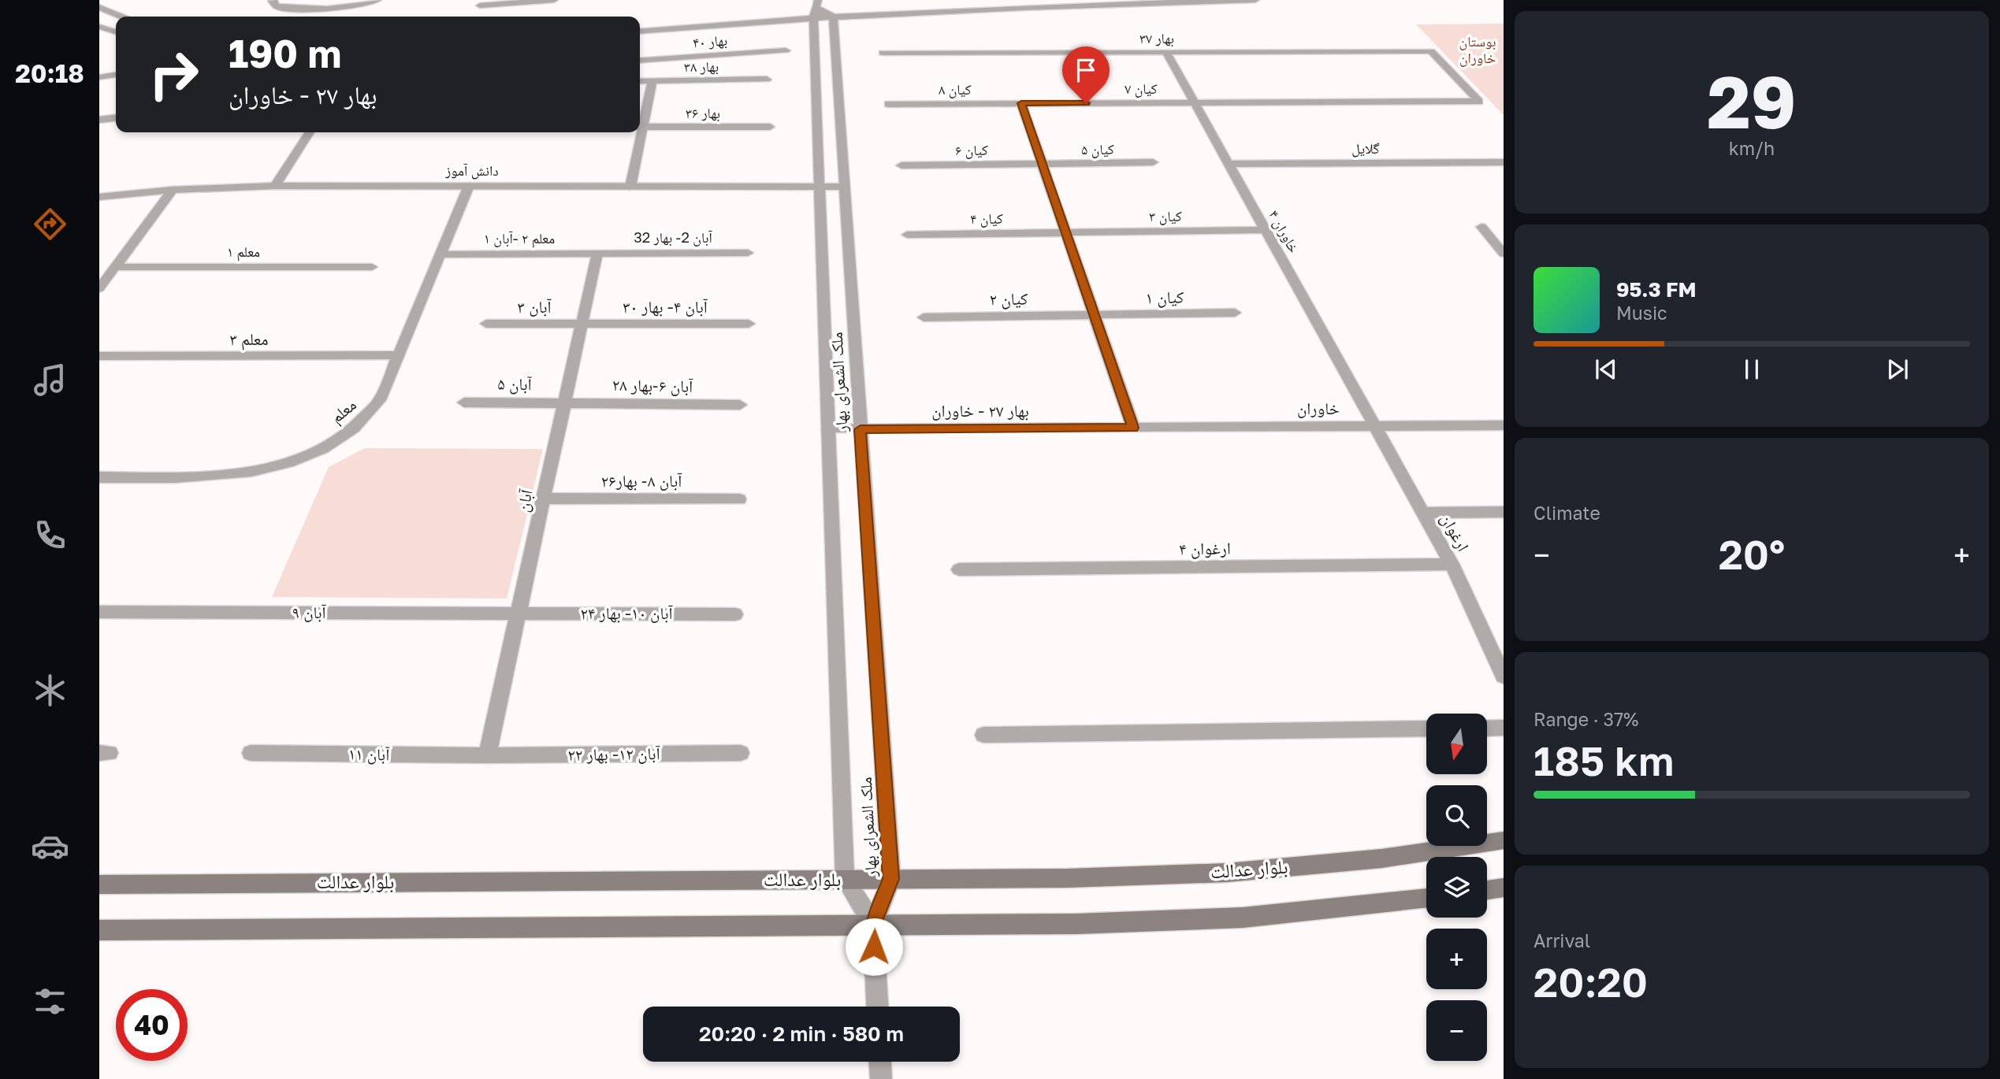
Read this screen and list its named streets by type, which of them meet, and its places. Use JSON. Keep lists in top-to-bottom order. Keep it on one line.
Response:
{"streets":{"main road":["بلوار عدالت"],"street":["بهار ۳۷","بهار ۴۰","بهار ۳۸","کیان ۷","کیان ۸","بهار ۳۶","گلایل","کیان ۵","کیان ۶","دانش آموز","کیان ۳","کیان ۴","خاوران ۴","آبان 2- بهار 32","معلم ۲ -آبان ۱","معلم ۱","کیان ۱","کیان ۲","آبان ۳","آبان ۴- بهار ۳۰","معلم ۳","ملک الشعرای بهار","آبان ۵","آبان ۶-بهار ۲۸","خاوران","معلم","بهار ۲۷ - خاوران","۲۶آبان ۸- بهار","آبان","ارغوان","ارغوان ۴","آبان ۹","آبان ۱۰- بهار ۲۴","آبان ۱۱","آبان ۱۲- بهار ۲۲"]},"crossings":[["بهار ۳۷","کیان ۷"],["بهار ۳۷","خاوران ۴"],["کیان ۷","کیان ۸"],["کیان ۷","خاوران ۴"],["گلایل","خاوران ۴"],["کیان ۵","کیان ۶"],["دانش آموز","ملک الشعرای بهار"],["دانش آموز","معلم"],["کیان ۳","کیان ۴"],["کیان ۳","خاوران ۴"],["خاوران ۴","خاوران"],["خاوران ۴","ارغوان"],["آبان 2- بهار 32","معلم ۲ -آبان ۱"],["آبان 2- بهار 32","آبان"],["معلم ۲ -آبان ۱","معلم"],["معلم ۲ -آبان ۱","آبان"],["کیان ۱","کیان ۲"],["آبان ۳","آبان ۴- بهار ۳۰"],["آبان ۳","آبان"],["آبان ۴- بهار ۳۰","آبان"],["معلم ۳","معلم"],["ملک الشعرای بهار","بهار ۲۷ - خاوران"],["ملک الشعرای بهار","بلوار عدالت"],["آبان ۵","آبان ۶-بهار ۲۸"],["آبان ۵","آبان"],["آبان ۶-بهار ۲۸","آبان"],["خاوران","بهار ۲۷ - خاوران"],["خاوران","ارغوان"],["۲۶آبان ۸- بهار","آبان"],["آبان","آبان ۹"],["آبان","آبان ۱۰- بهار ۲۴"],["آبان","آبان ۱۱"],["آبان","آبان ۱۲- بهار ۲۲"],["ارغوان","ارغوان ۴"],["آبان ۹","آبان ۱۰- بهار ۲۴"],["آبان ۱۱","آبان ۱۲- بهار ۲۲"]],"parks":["بوستان خاوران"],"north":"bottom","page":{"tabs":"20:18","tile":[["29","km/h"],"Climate",["Range · 37%","185 km"],["Arrival","20:20"]],"turn":["190 m","بهار ۲۷ - خاوران"],"song":["95.3 FM","Music"],"heat":["−","20°","+"],"map_buttons":["+","−"],"limit":"40","trip":"20:20 · 2 min · 580 m"}}
